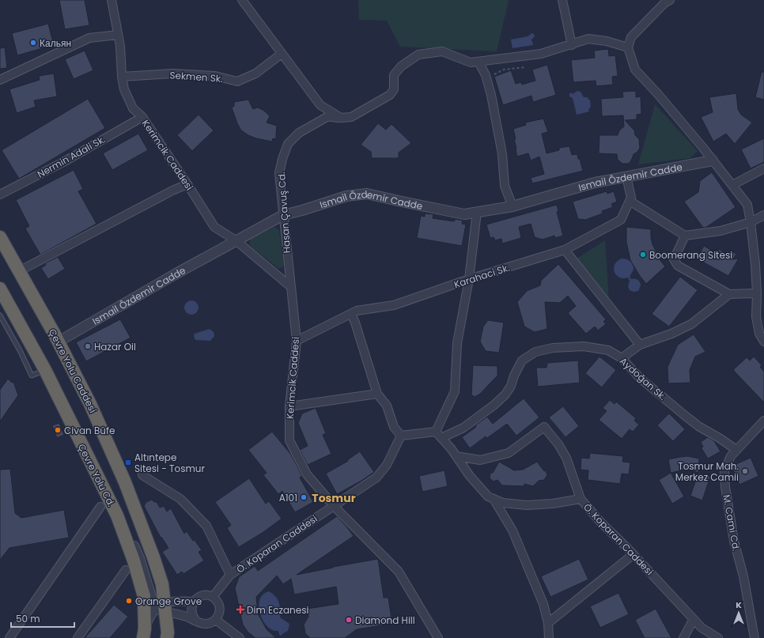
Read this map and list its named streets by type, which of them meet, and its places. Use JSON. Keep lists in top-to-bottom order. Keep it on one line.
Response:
{"streets":{"highway":["Çevre Yolu Caddesi","Çevre Yolu Cd."],"street":["Sekmen Sk.","Kerimcik Caddesi","Nermin Adali Sk.","Ismail Ôzdemir Cadde","Hasan Çavuş Cd.","Karahaci Sk.","Aydoğan Sk.","M. Cami Cd.","Ö. Koparan Caddesi"]},"crossings":[["Sekmen Sk.","Kerimcik Caddesi"],["Kerimcik Caddesi","Nermin Adali Sk."],["Kerimcik Caddesi","Ismail Ôzdemir Cadde"],["Kerimcik Caddesi","Hasan Çavuş Cd."],["Kerimcik Caddesi","Karahaci Sk."],["Kerimcik Caddesi","Ö. Koparan Caddesi"],["Ismail Ôzdemir Cadde","Hasan Çavuş Cd."],["Ismail Ôzdemir Cadde","Karahaci Sk."],["Ismail Ôzdemir Cadde","Çevre Yolu Caddesi"],["Aydoğan Sk.","M. Cami Cd."],["Aydoğan Sk.","Ö. Koparan Caddesi"]],"districts":["Tosmur"],"places":{"other":["Кальян","Boomerang Sitesi","Hazar Oil","Civan Büfe","Tosmur Mah. Merkez Camii","A101","Orange Grove","Diamond Hill"],"transit":["Altıntepe Sitesi - Tosmur"],"health":["Dim Eczanesi"]},"scale_bar":"50 m","north":"top"}
